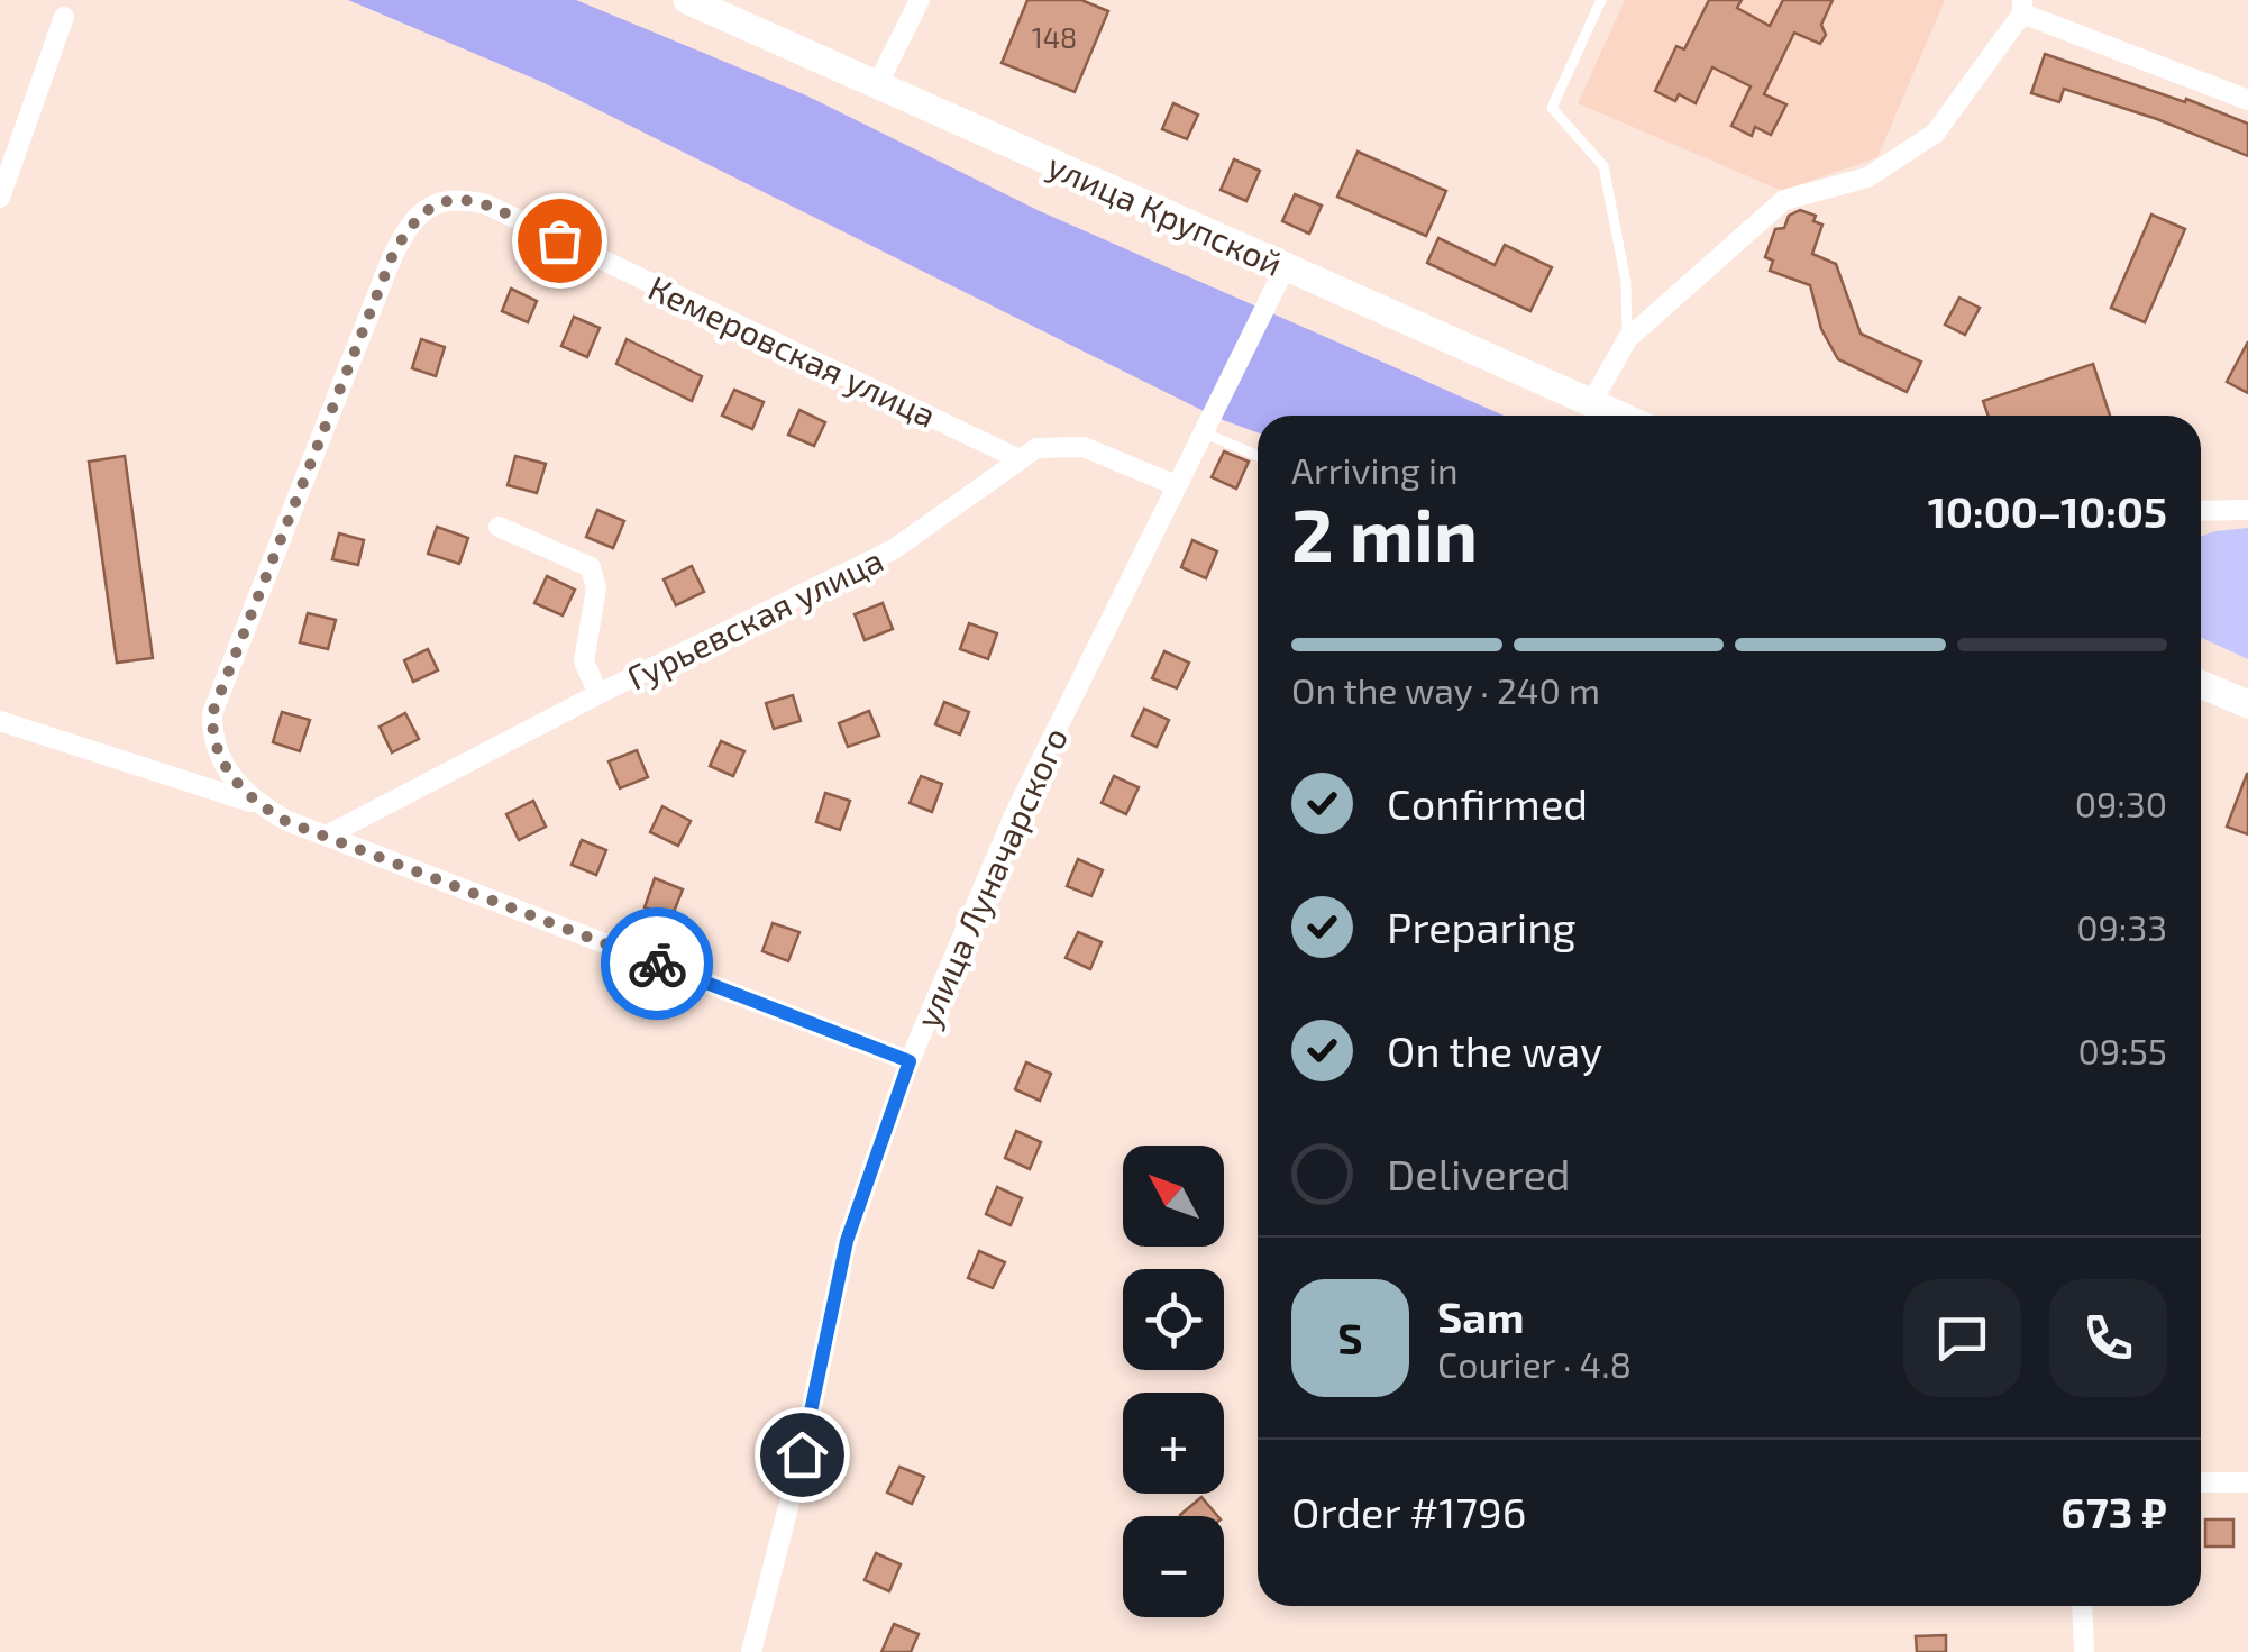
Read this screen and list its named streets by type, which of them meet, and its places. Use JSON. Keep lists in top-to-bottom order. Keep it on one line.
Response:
{"streets":{"street":["улица Крупской","Кемеровская улица","Гурьевская улица","улица Луначарского"]},"crossings":[["улица Крупской","улица Луначарского"],["Кемеровская улица","Гурьевская улица"],["Гурьевская улица","улица Луначарского"]],"house_numbers":["148"],"north":"top left","page":{"heading":["2 min","Arriving in","10:00–10:05"],"panel":["Sam","Courier · 4.8","Order #1796","673 ₽"],"bar":"On the way · 240 m","list":[["Confirmed","09:30"],["Preparing","09:33"],["On the way","09:55"],"Delivered"],"map_buttons":["+","−"],"round":"S"}}
